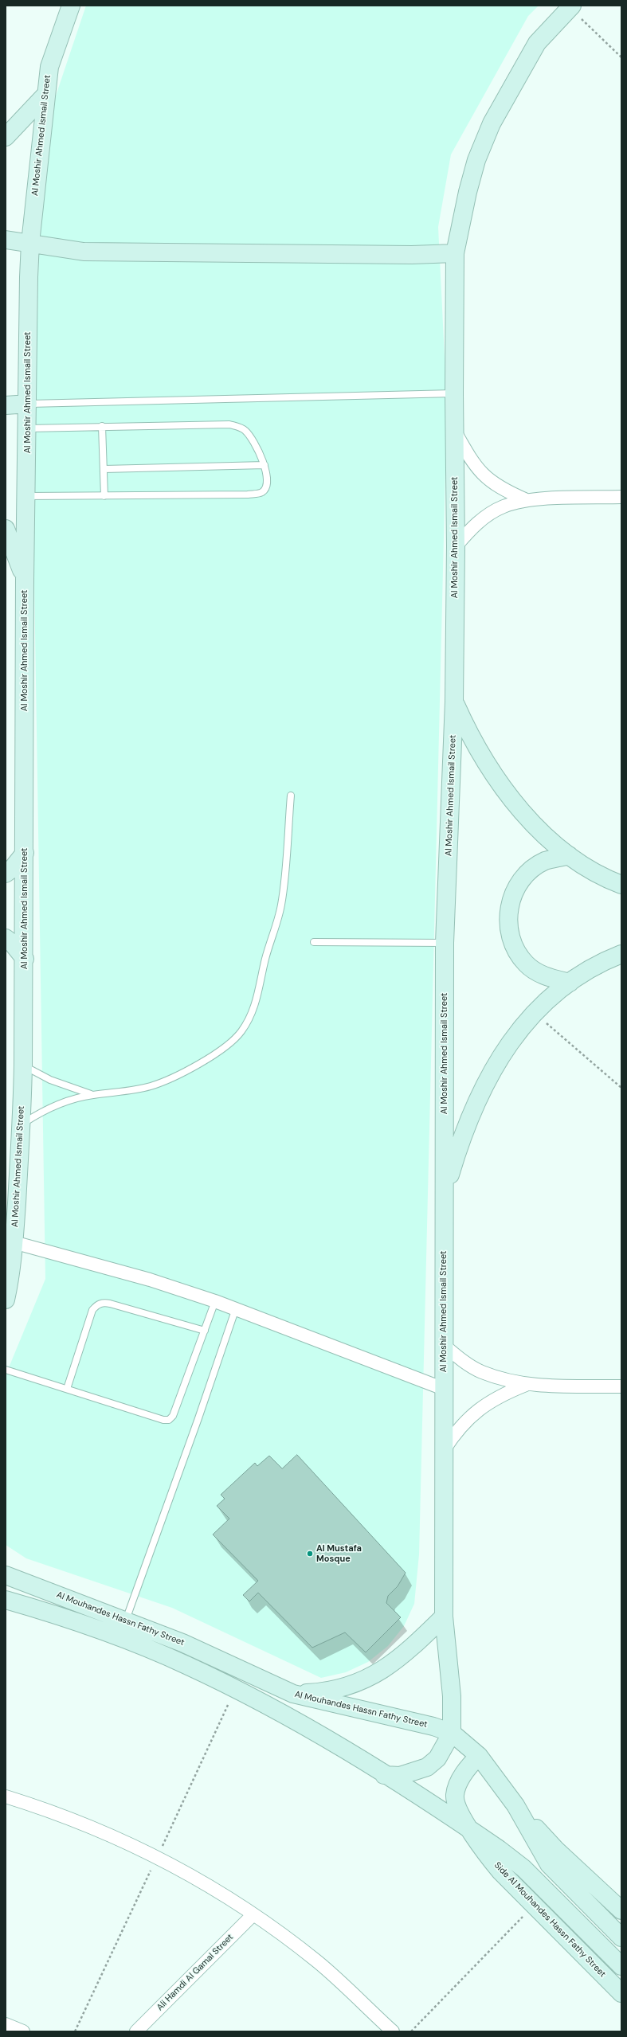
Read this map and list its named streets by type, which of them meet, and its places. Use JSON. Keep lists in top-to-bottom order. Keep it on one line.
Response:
{"streets":{"main road":["Al Moshir Ahmed Ismail Street","Al Mouhandes Hassn Fathy Street","Side Al Mouhandes Hassn Fathy Street"],"street":["Ali Hamdi Al Gamal Street"]},"crossings":[["Al Moshir Ahmed Ismail Street","Al Mouhandes Hassn Fathy Street"],["Al Mouhandes Hassn Fathy Street","Side Al Mouhandes Hassn Fathy Street"]],"places":["Al Mustafa Mosque"]}
